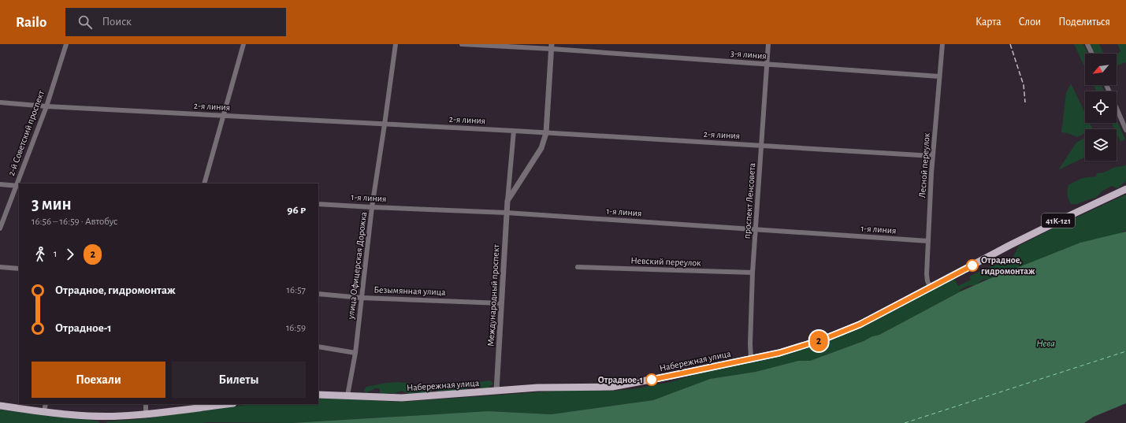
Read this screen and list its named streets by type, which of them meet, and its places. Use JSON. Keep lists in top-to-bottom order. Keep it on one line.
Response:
{"streets":{"main road":["41К-121","Набережная улица"],"street":["3-я линия","2-я линия","2-й Советский проспект","Лесной переулок","1-я линия","проспект Ленсовета","Невский переулок","улица Офицерская Дорожка","Безымянная улица","Международный проспект"]},"crossings":[["3-я линия","Лесной переулок"],["3-я линия","проспект Ленсовета"],["3-я линия","Международный проспект"],["2-я линия","2-й Советский проспект"],["2-я линия","Лесной переулок"],["2-я линия","проспект Ленсовета"],["2-я линия","улица Офицерская Дорожка"],["2-я линия","Международный проспект"],["Лесной переулок","1-я линия"],["Лесной переулок","41К-121"],["Лесной переулок","Набережная улица"],["1-я линия","проспект Ленсовета"],["1-я линия","улица Офицерская Дорожка"],["1-я линия","Международный проспект"],["проспект Ленсовета","Невский переулок"],["проспект Ленсовета","Набережная улица"],["41К-121","Набережная улица"],["улица Офицерская Дорожка","Безымянная улица"],["улица Офицерская Дорожка","Набережная улица"],["Безымянная улица","Международный проспект"],["Международный проспект","Набережная улица"]],"water":["Нева"],"places":["Отрадное, гидромонтаж","Отрадное-1"],"lines":["bus line 2"],"north":"bottom left","page":{"header":"Railo","search":"Поиск","nav":["Карта","Слои","Поделиться"],"on_map":"2","heading":["3 мин","16:56 – 16:59 · Автобус","96 ₽"],"legs":["1","2"],"list":[{"name":"Отрадное, гидромонтаж","value":"16:57"},{"name":"Отрадное-1","value":"16:59"}],"buttons":["Поехали","Билеты"]}}
